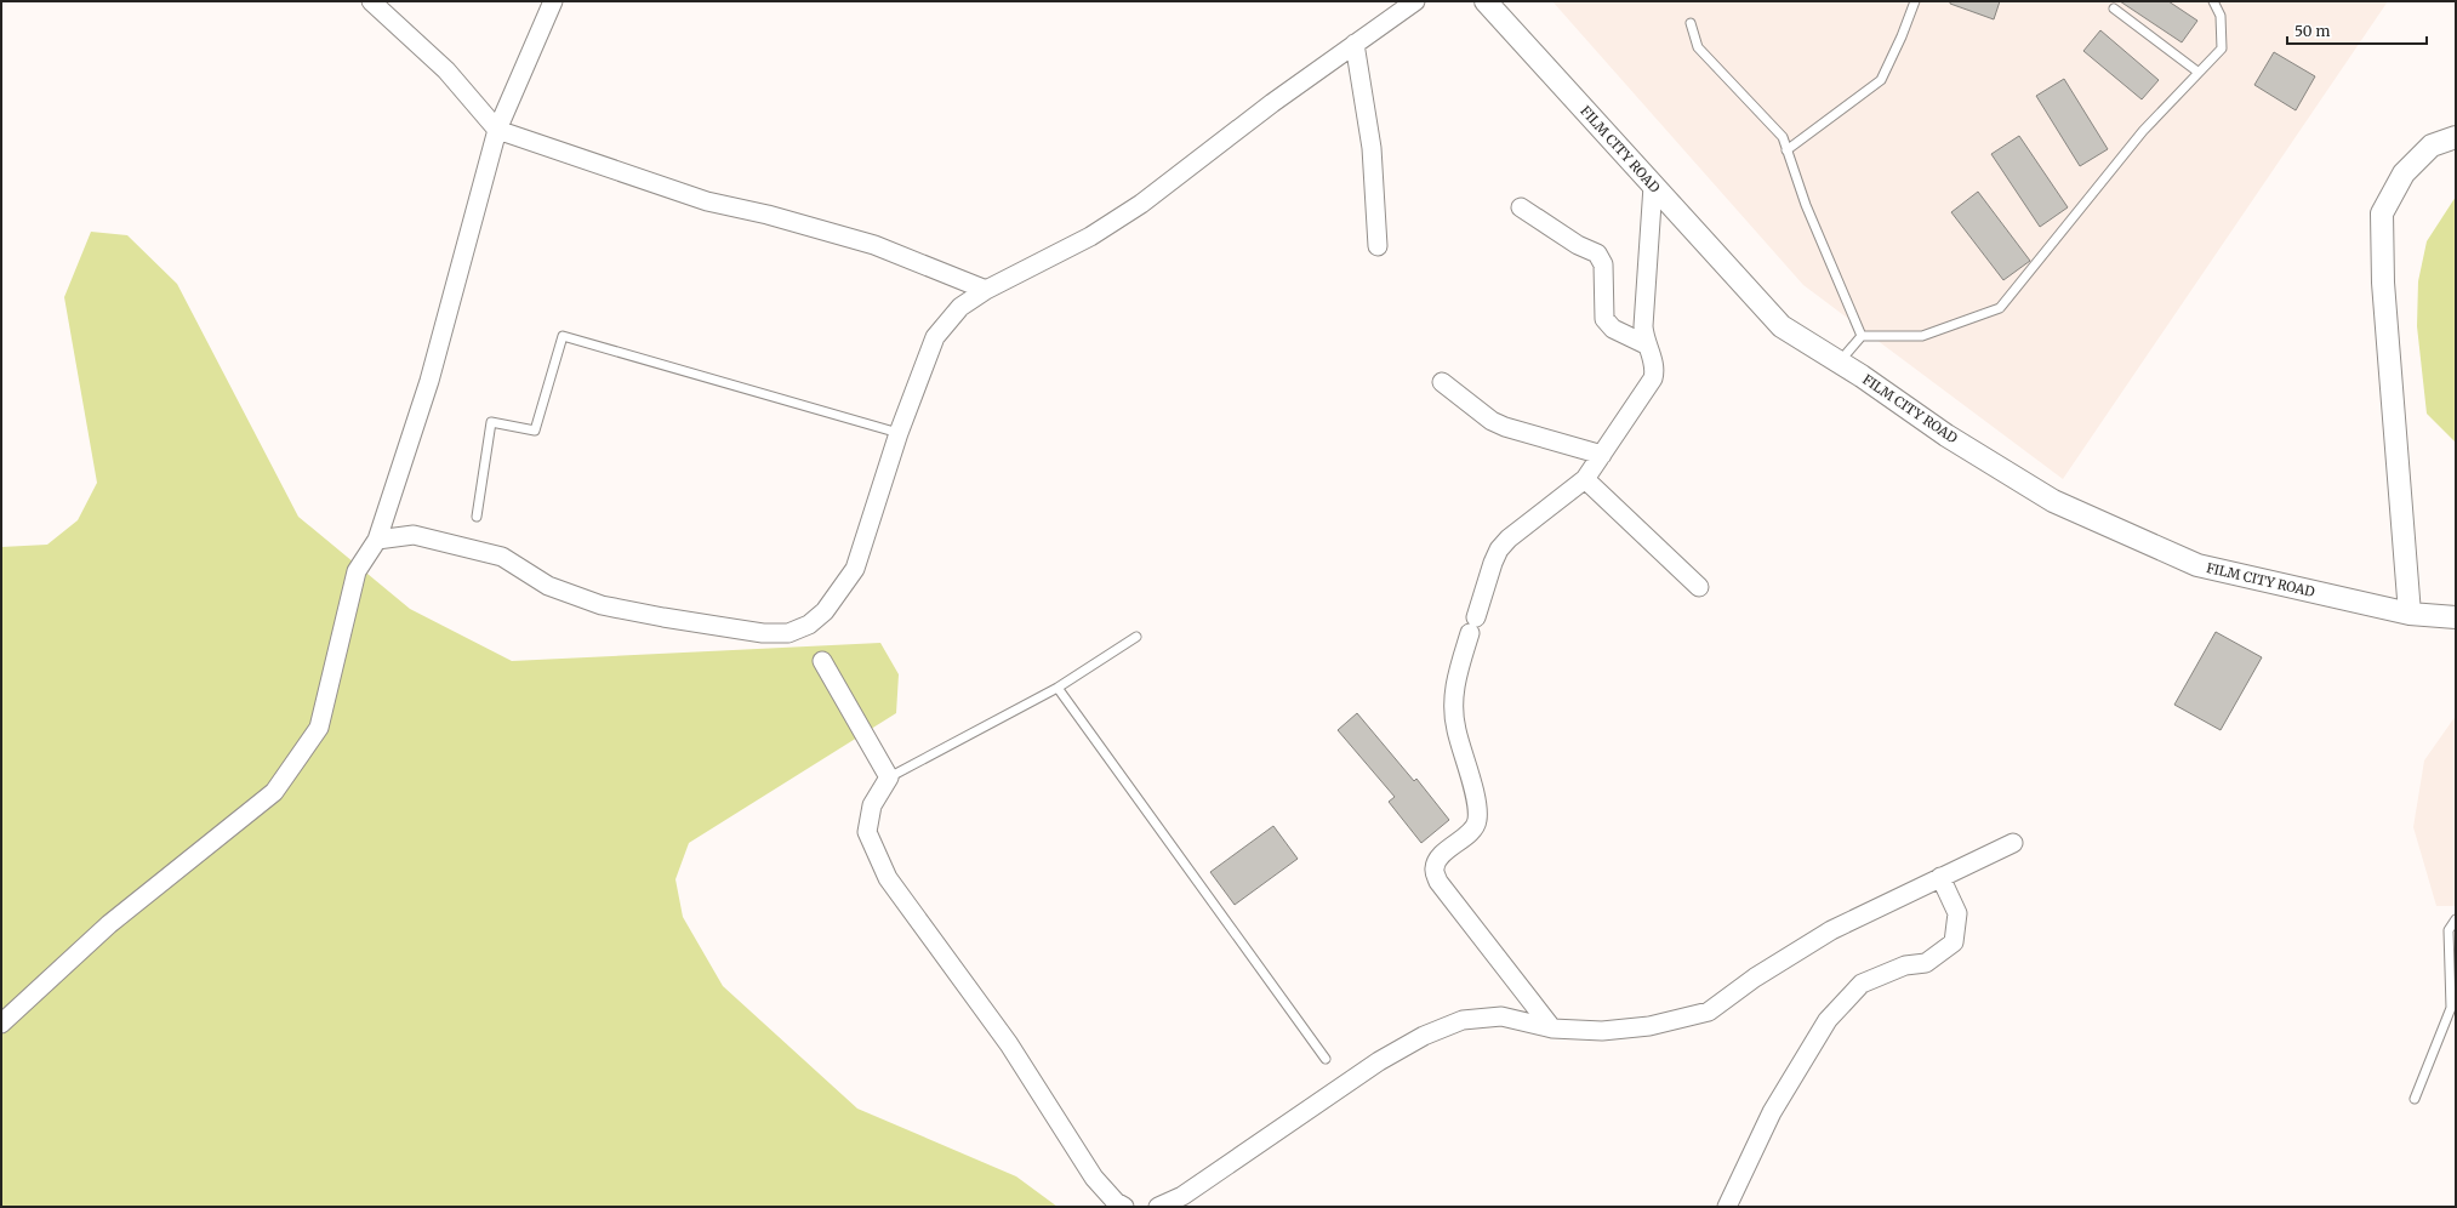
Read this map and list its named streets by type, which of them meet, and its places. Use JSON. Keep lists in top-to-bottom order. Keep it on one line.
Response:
{"streets":{"street":["FILM CITY ROAD"]},"scale_bar":"50 m"}
